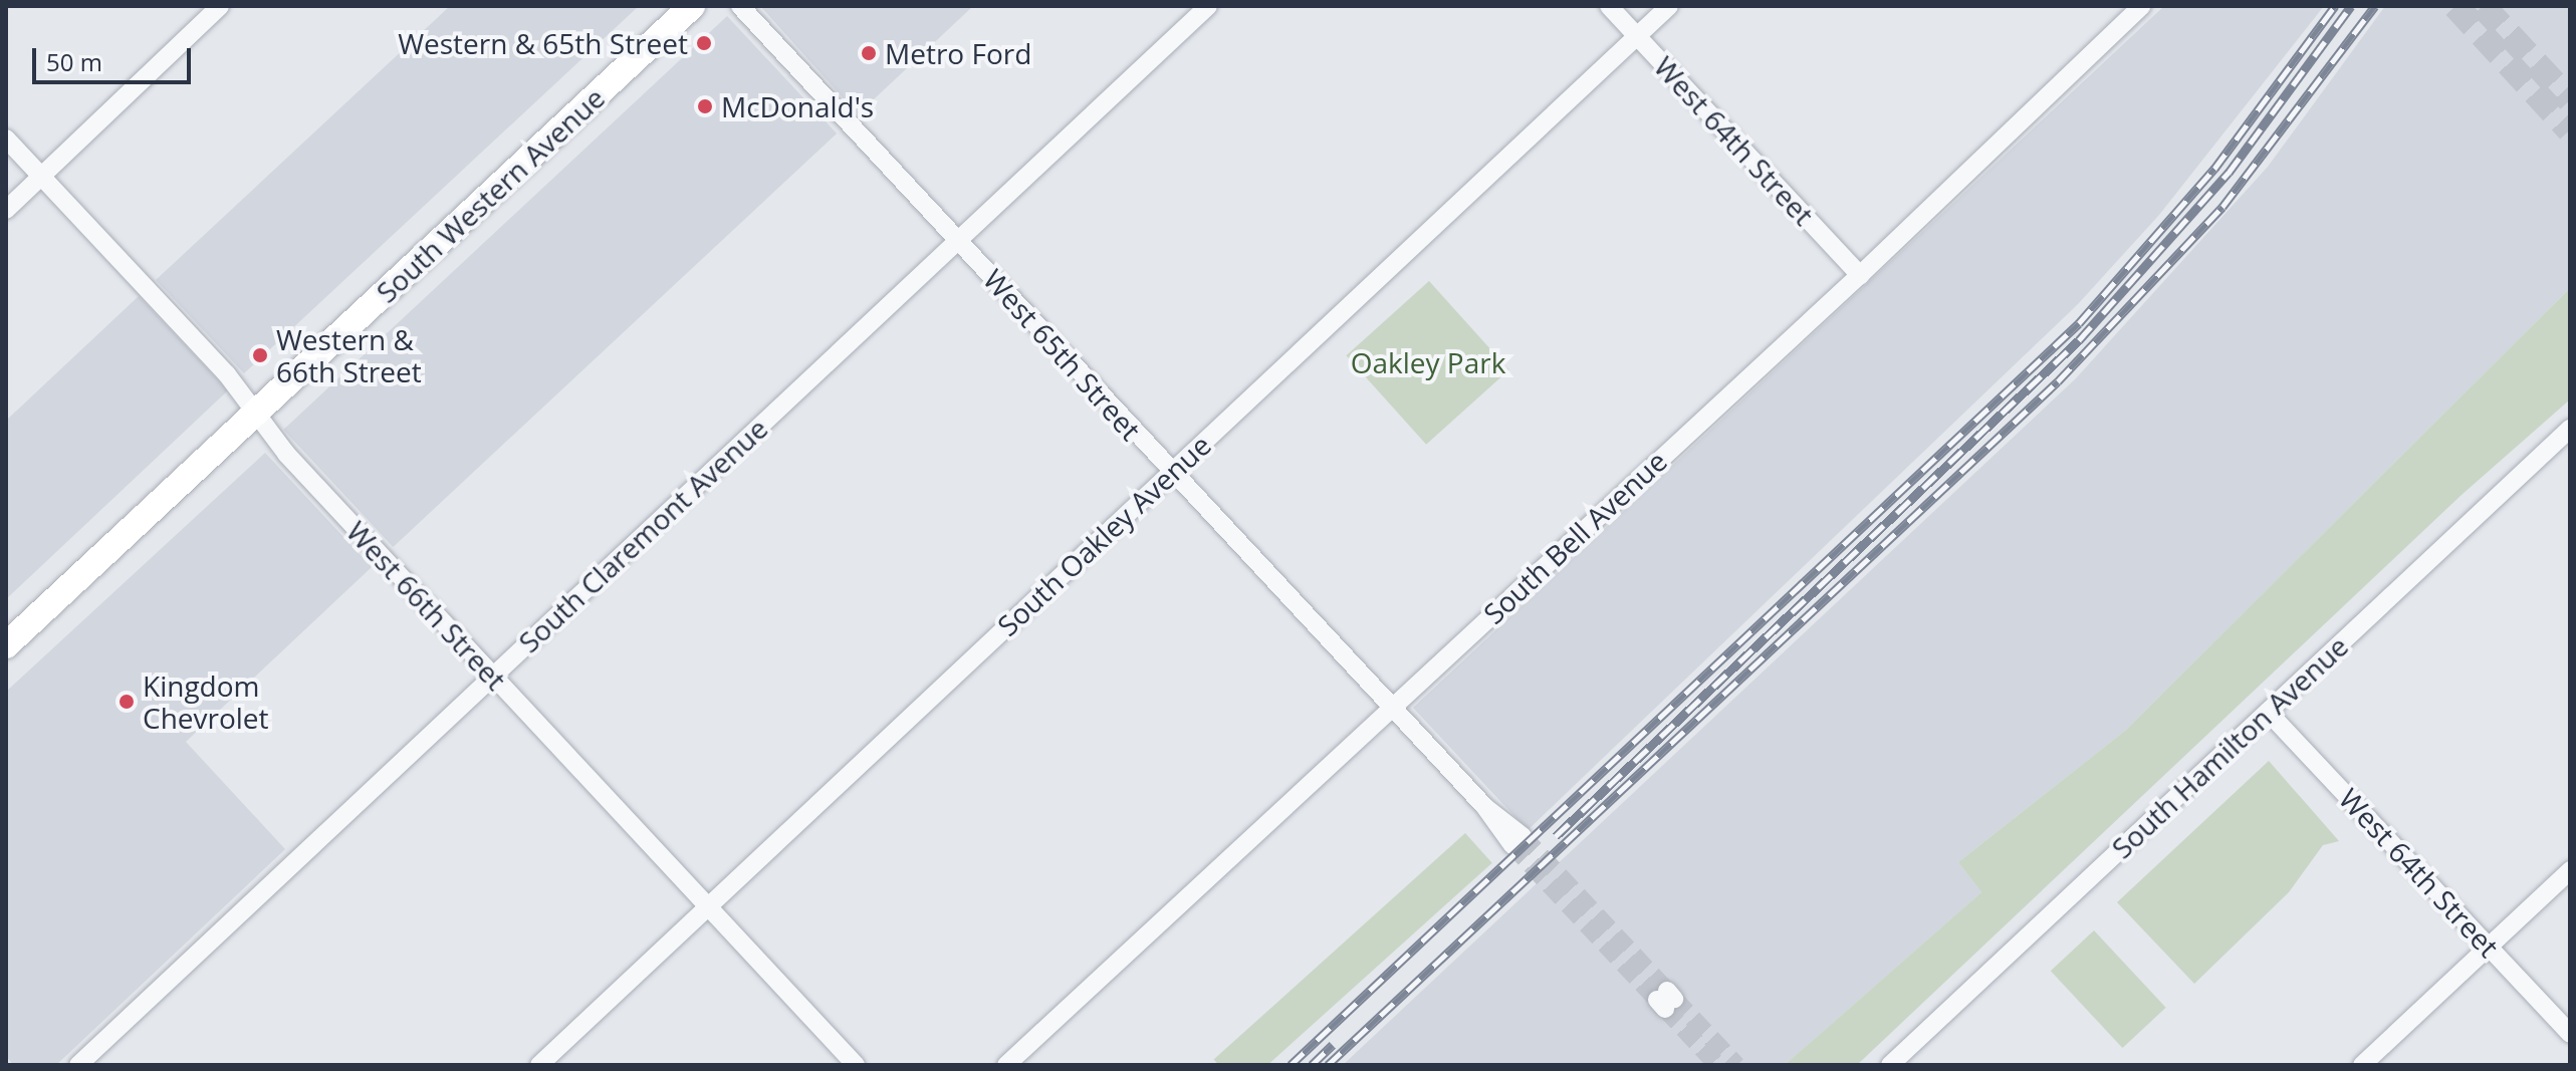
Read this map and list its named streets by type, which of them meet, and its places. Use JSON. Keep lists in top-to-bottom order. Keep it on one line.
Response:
{"streets":{"main road":["South Western Avenue"],"street":["West 64th Street","West 65th Street","South Claremont Avenue","South Oakley Avenue","South Bell Avenue","West 66th Street","South Hamilton Avenue"]},"crossings":[["West 64th Street","South Oakley Avenue"],["West 64th Street","South Bell Avenue"],["West 64th Street","South Hamilton Avenue"],["South Western Avenue","West 66th Street"],["West 65th Street","South Claremont Avenue"],["West 65th Street","South Oakley Avenue"],["West 65th Street","South Bell Avenue"],["South Claremont Avenue","West 66th Street"],["South Oakley Avenue","West 66th Street"]],"parks":["Oakley Park"],"places":["Western & 65th Street","Metro Ford","McDonald's","Western & 66th Street","Kingdom Chevrolet"],"scale_bar":"50 m"}
